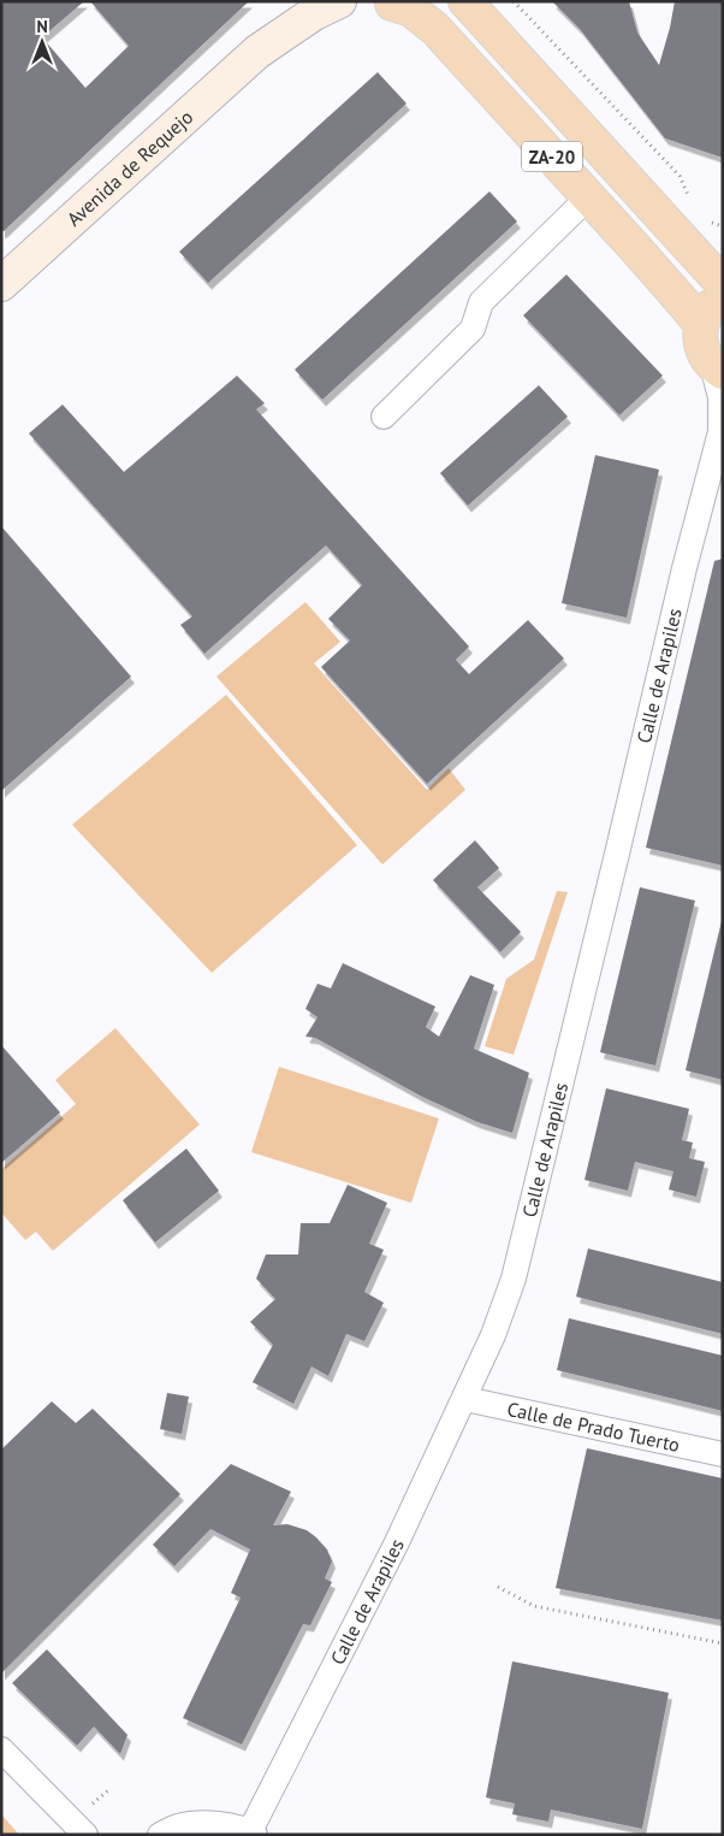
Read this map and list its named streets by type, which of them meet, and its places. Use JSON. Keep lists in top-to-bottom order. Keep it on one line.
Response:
{"streets":{"highway":["ZA-20"],"main road":["Avenida de Requejo"],"street":["Calle de Arapiles","Calle de Prado Tuerto"]},"crossings":[["ZA-20","Calle de Arapiles"],["Calle de Arapiles","Calle de Prado Tuerto"]],"north":"top"}
